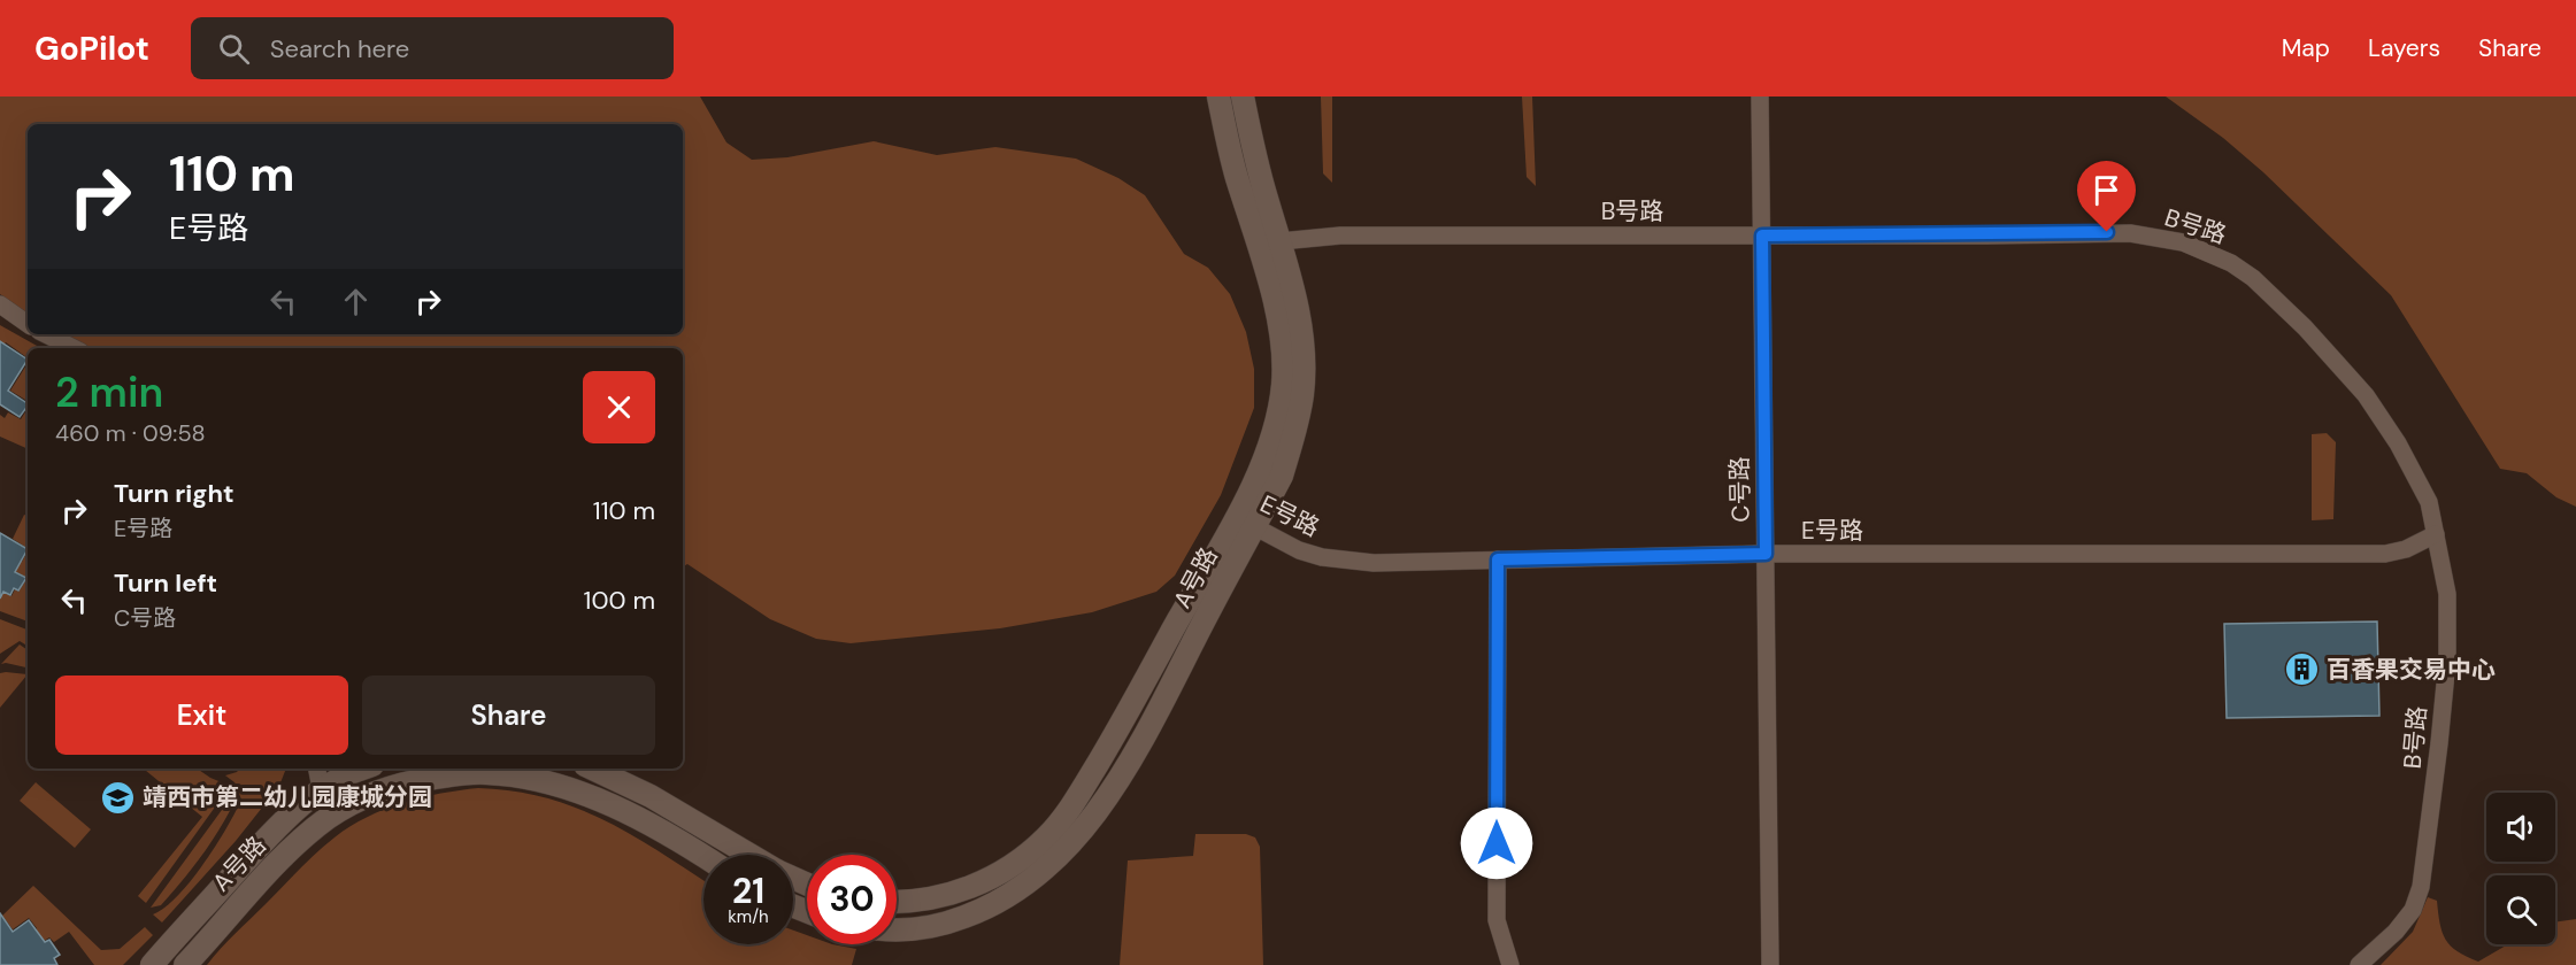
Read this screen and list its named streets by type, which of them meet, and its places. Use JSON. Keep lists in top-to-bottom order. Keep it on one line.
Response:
{"streets":{"street":["B号路","C号路","E号路","A号路"]},"crossings":[["B号路","C号路"],["B号路","E号路"],["B号路","A号路"],["C号路","E号路"],["E号路","A号路"]],"places":{"building":["百香果交易中心"],"school or university":["靖西市第二幼儿园康城分园"]},"page":{"header":"GoPilot","search":"Search here","nav":["Map","Layers","Share"],"turn":["110 m","E号路"],"heading":["2 min","460 m · 09:58"],"list":[{"name":"Turn right","note":"E号路","value":"110 m"},{"name":"Turn left","note":"C号路","value":"100 m"}],"buttons":["Exit","Share"],"speed":"21 km/h","limit":"30"}}
